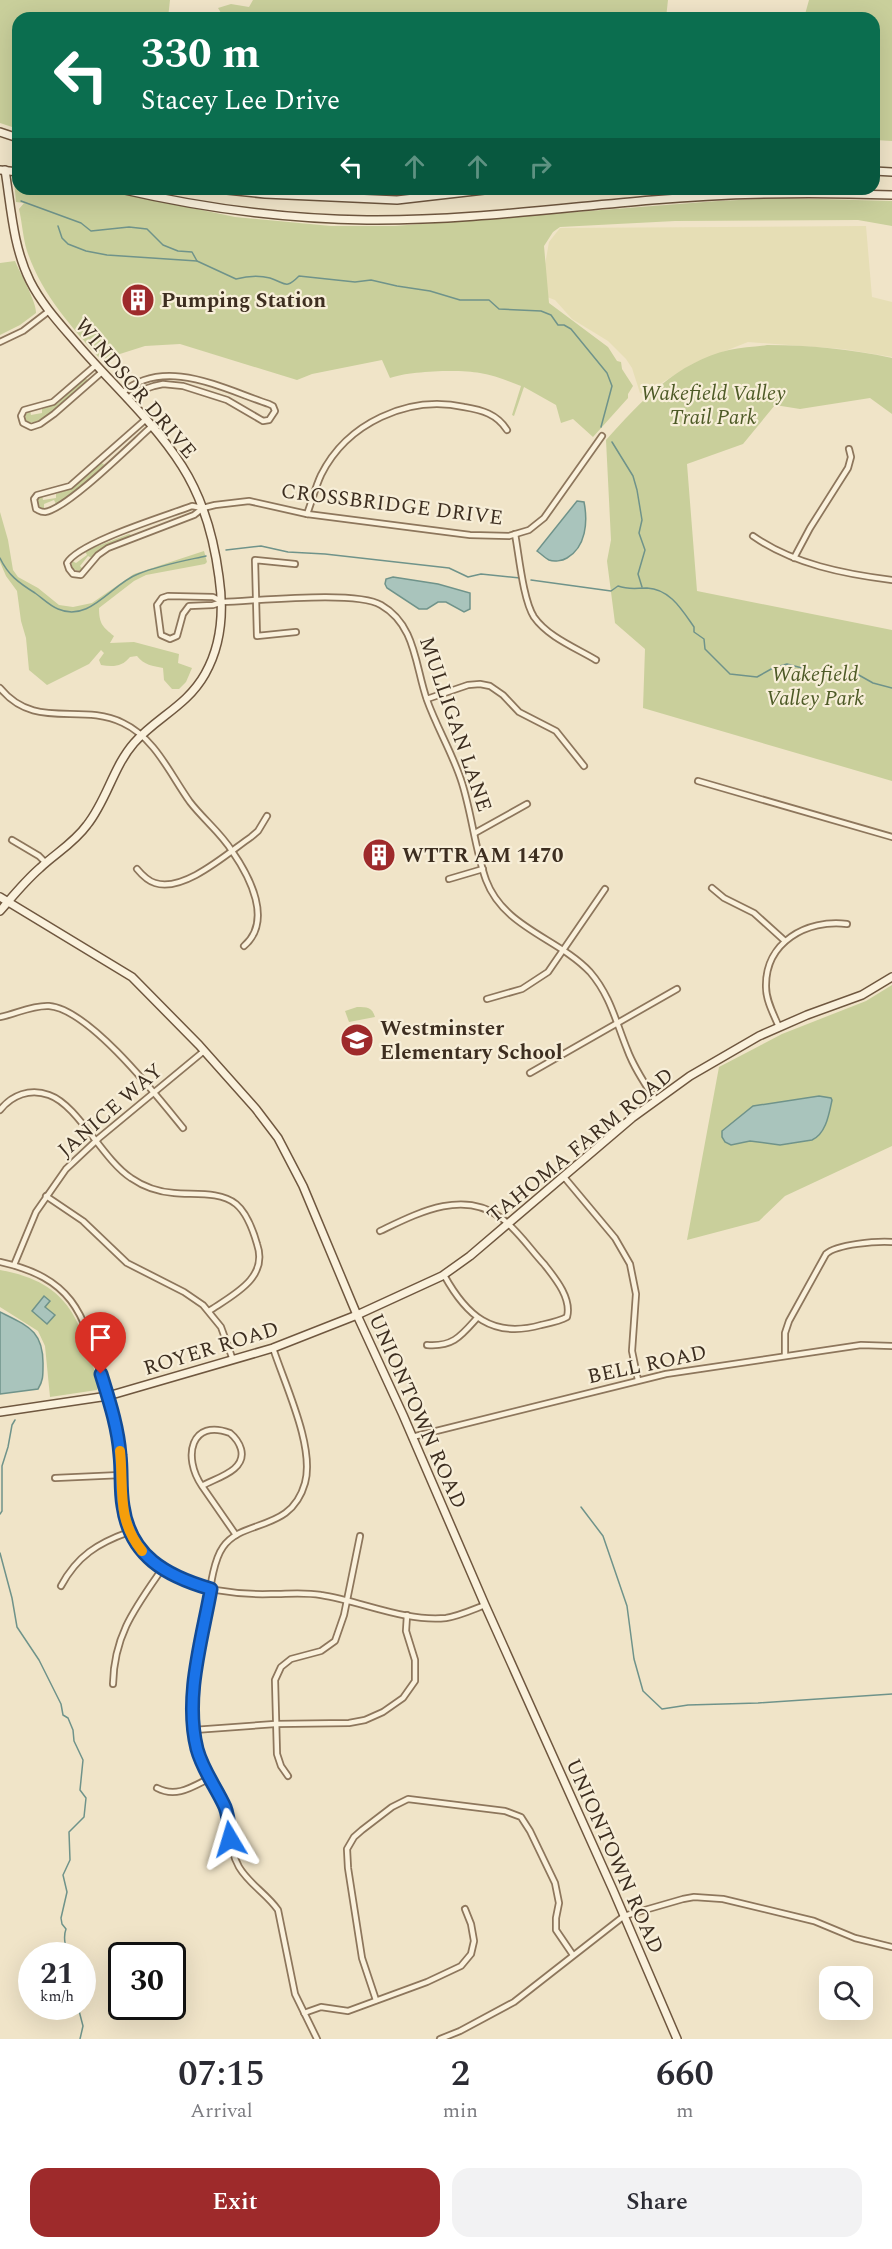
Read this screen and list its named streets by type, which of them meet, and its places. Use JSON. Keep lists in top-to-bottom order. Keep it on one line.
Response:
{"streets":{"street":["WINDSOR DRIVE","CROSSBRIDGE DRIVE","MULLIGAN LANE","JANICE WAY","TAHOMA FARM ROAD","ROYER ROAD","BELL ROAD","UNIONTOWN ROAD"]},"crossings":[["WINDSOR DRIVE","CROSSBRIDGE DRIVE"],["WINDSOR DRIVE","MULLIGAN LANE"],["WINDSOR DRIVE","UNIONTOWN ROAD"],["MULLIGAN LANE","TAHOMA FARM ROAD"],["JANICE WAY","UNIONTOWN ROAD"],["TAHOMA FARM ROAD","ROYER ROAD"],["TAHOMA FARM ROAD","UNIONTOWN ROAD"],["ROYER ROAD","UNIONTOWN ROAD"],["BELL ROAD","UNIONTOWN ROAD"]],"parks":["Wakefield Valley Trail Park","Wakefield Valley Park"],"places":{"building":["Pumping Station","WTTR AM 1470"],"school or university":["Westminster Elementary School"]},"page":{"turn":["330 m","Stacey Lee Drive"],"speed":"21 km/h","limit":"30","eta":["07:15","Arrival","2","min","660","m"],"buttons":["Exit","Share"]}}
